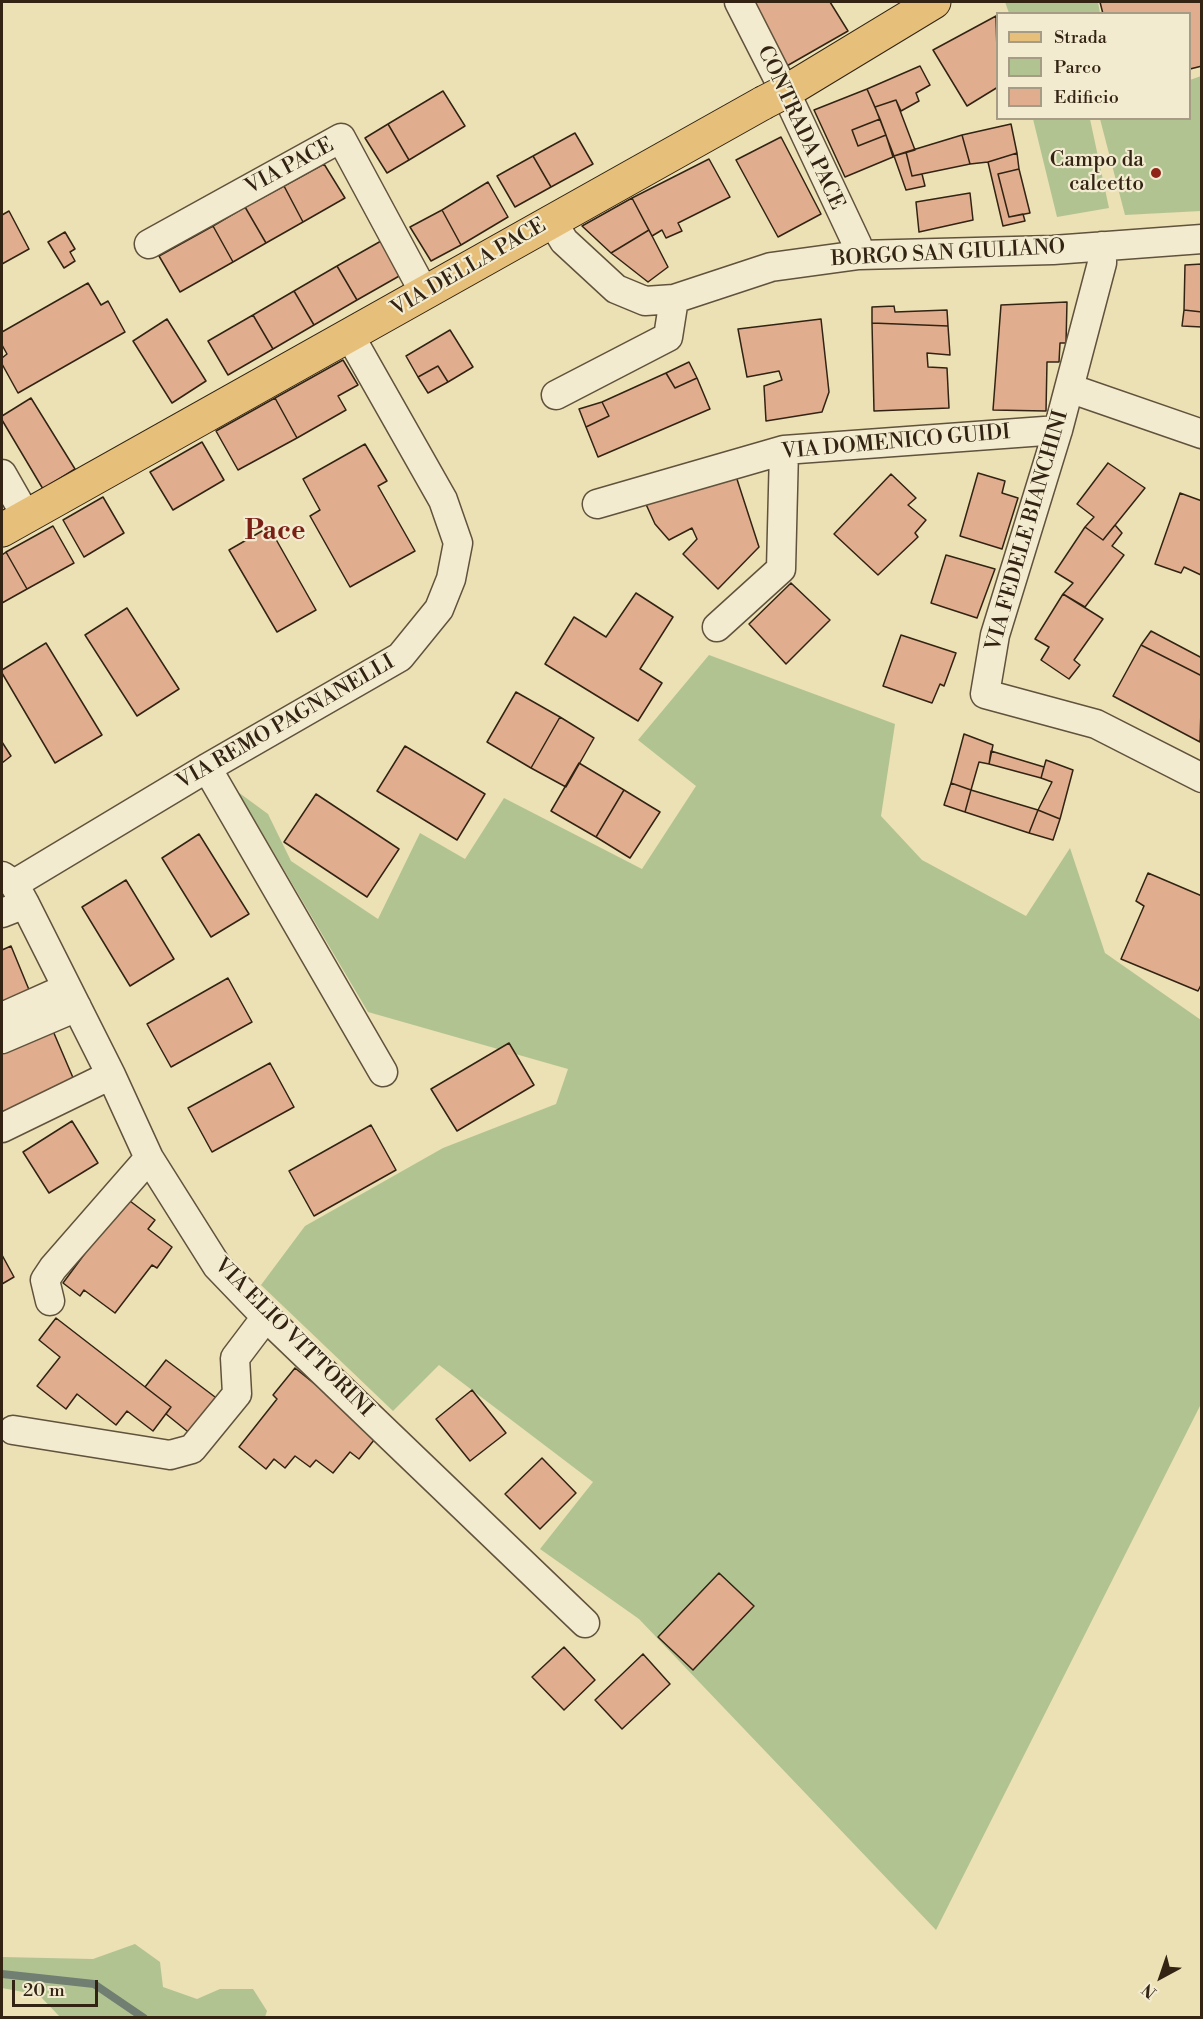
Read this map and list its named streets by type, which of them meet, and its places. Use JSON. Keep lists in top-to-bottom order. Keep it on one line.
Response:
{"streets":{"main road":["VIA DELLA PACE"],"street":["CONTRADA PACE","VIA PACE","BORGO SAN GIULIANO","VIA DOMENICO GUIDI","VIA FEDELE BIANCHINI","VIA REMO PAGNANELLI","VIA ELIO VITTORINI"]},"crossings":[["CONTRADA PACE","BORGO SAN GIULIANO"],["VIA PACE","VIA DELLA PACE"],["BORGO SAN GIULIANO","VIA DELLA PACE"],["BORGO SAN GIULIANO","VIA FEDELE BIANCHINI"],["VIA DELLA PACE","VIA REMO PAGNANELLI"],["VIA DOMENICO GUIDI","VIA FEDELE BIANCHINI"],["VIA REMO PAGNANELLI","VIA ELIO VITTORINI"]],"districts":["Pace"],"places":["Campo da calcetto"],"legend":["Strada","Parco","Edificio"],"scale_bar":"20 m","north":"bottom left"}
